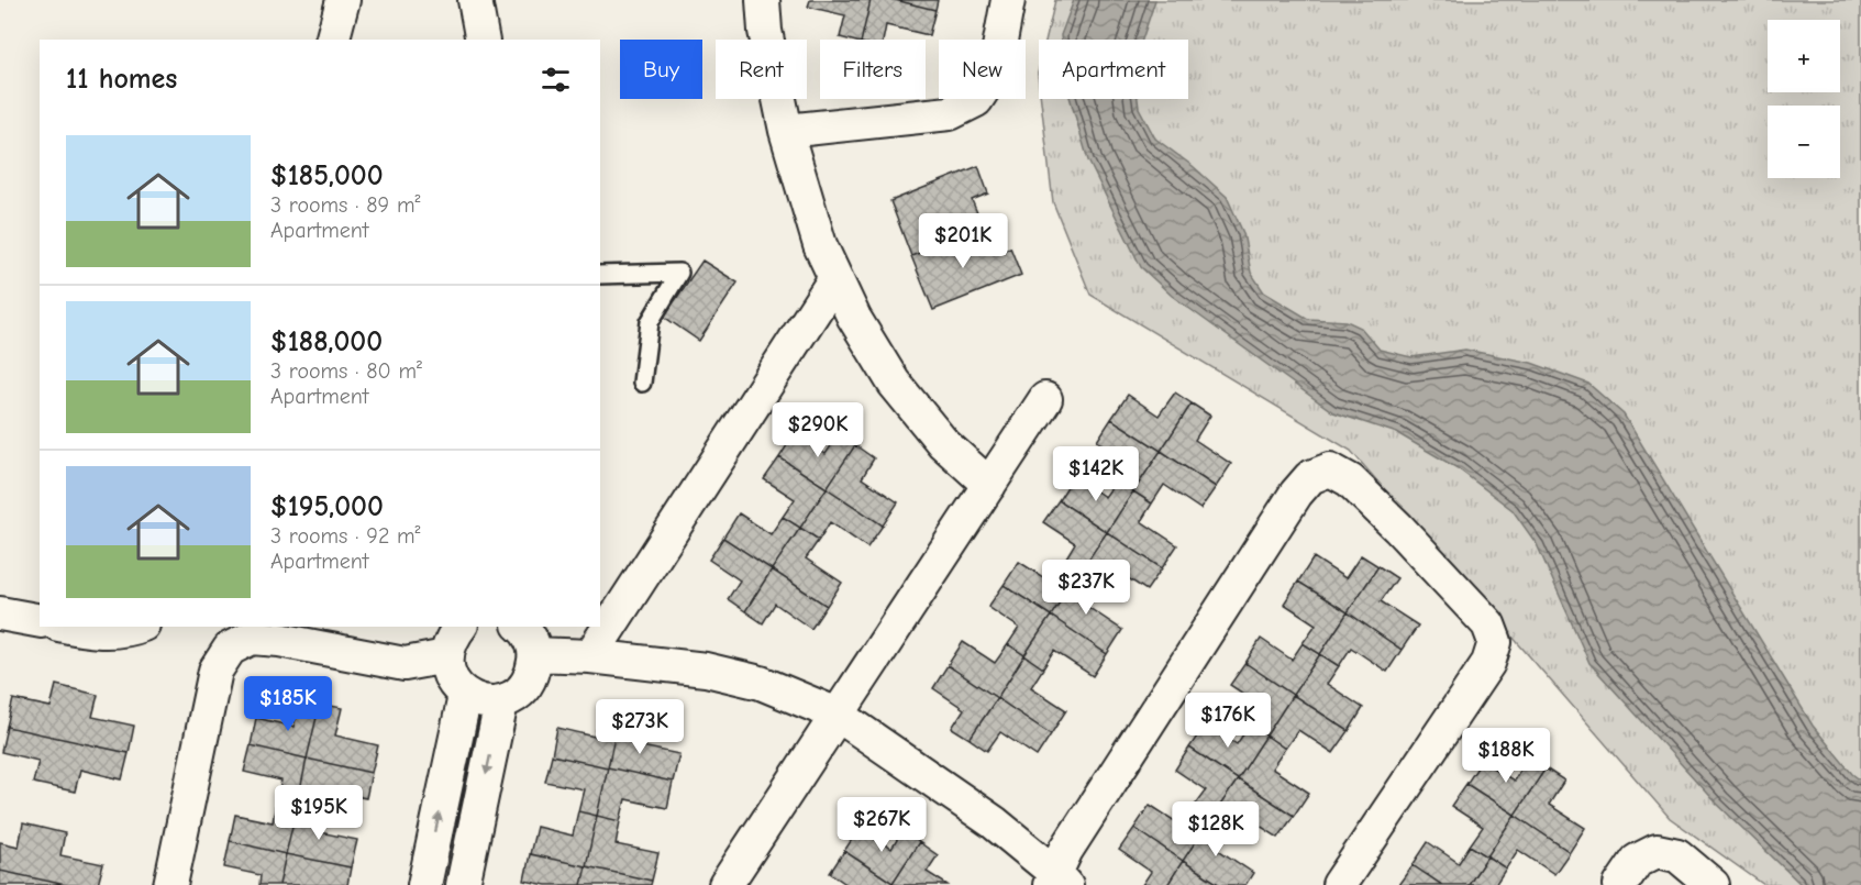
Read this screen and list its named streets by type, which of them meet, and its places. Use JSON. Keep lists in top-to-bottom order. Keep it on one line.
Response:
{"page":{"map_buttons":["+","−"],"chip":["Buy","Rent","Filters","New","Apartment"],"heading":"11 homes","list":[{"name":"$185,000","note":"3 rooms · 89 m² · Apartment"},{"name":"$188,000","note":"3 rooms · 80 m² · Apartment"},{"name":"$195,000","note":"3 rooms · 92 m² · Apartment"}],"price":["$201K","$290K","$142K","$237K","$185K","$176K","$273K","$188K","$195K","$267K","$128K"]}}
